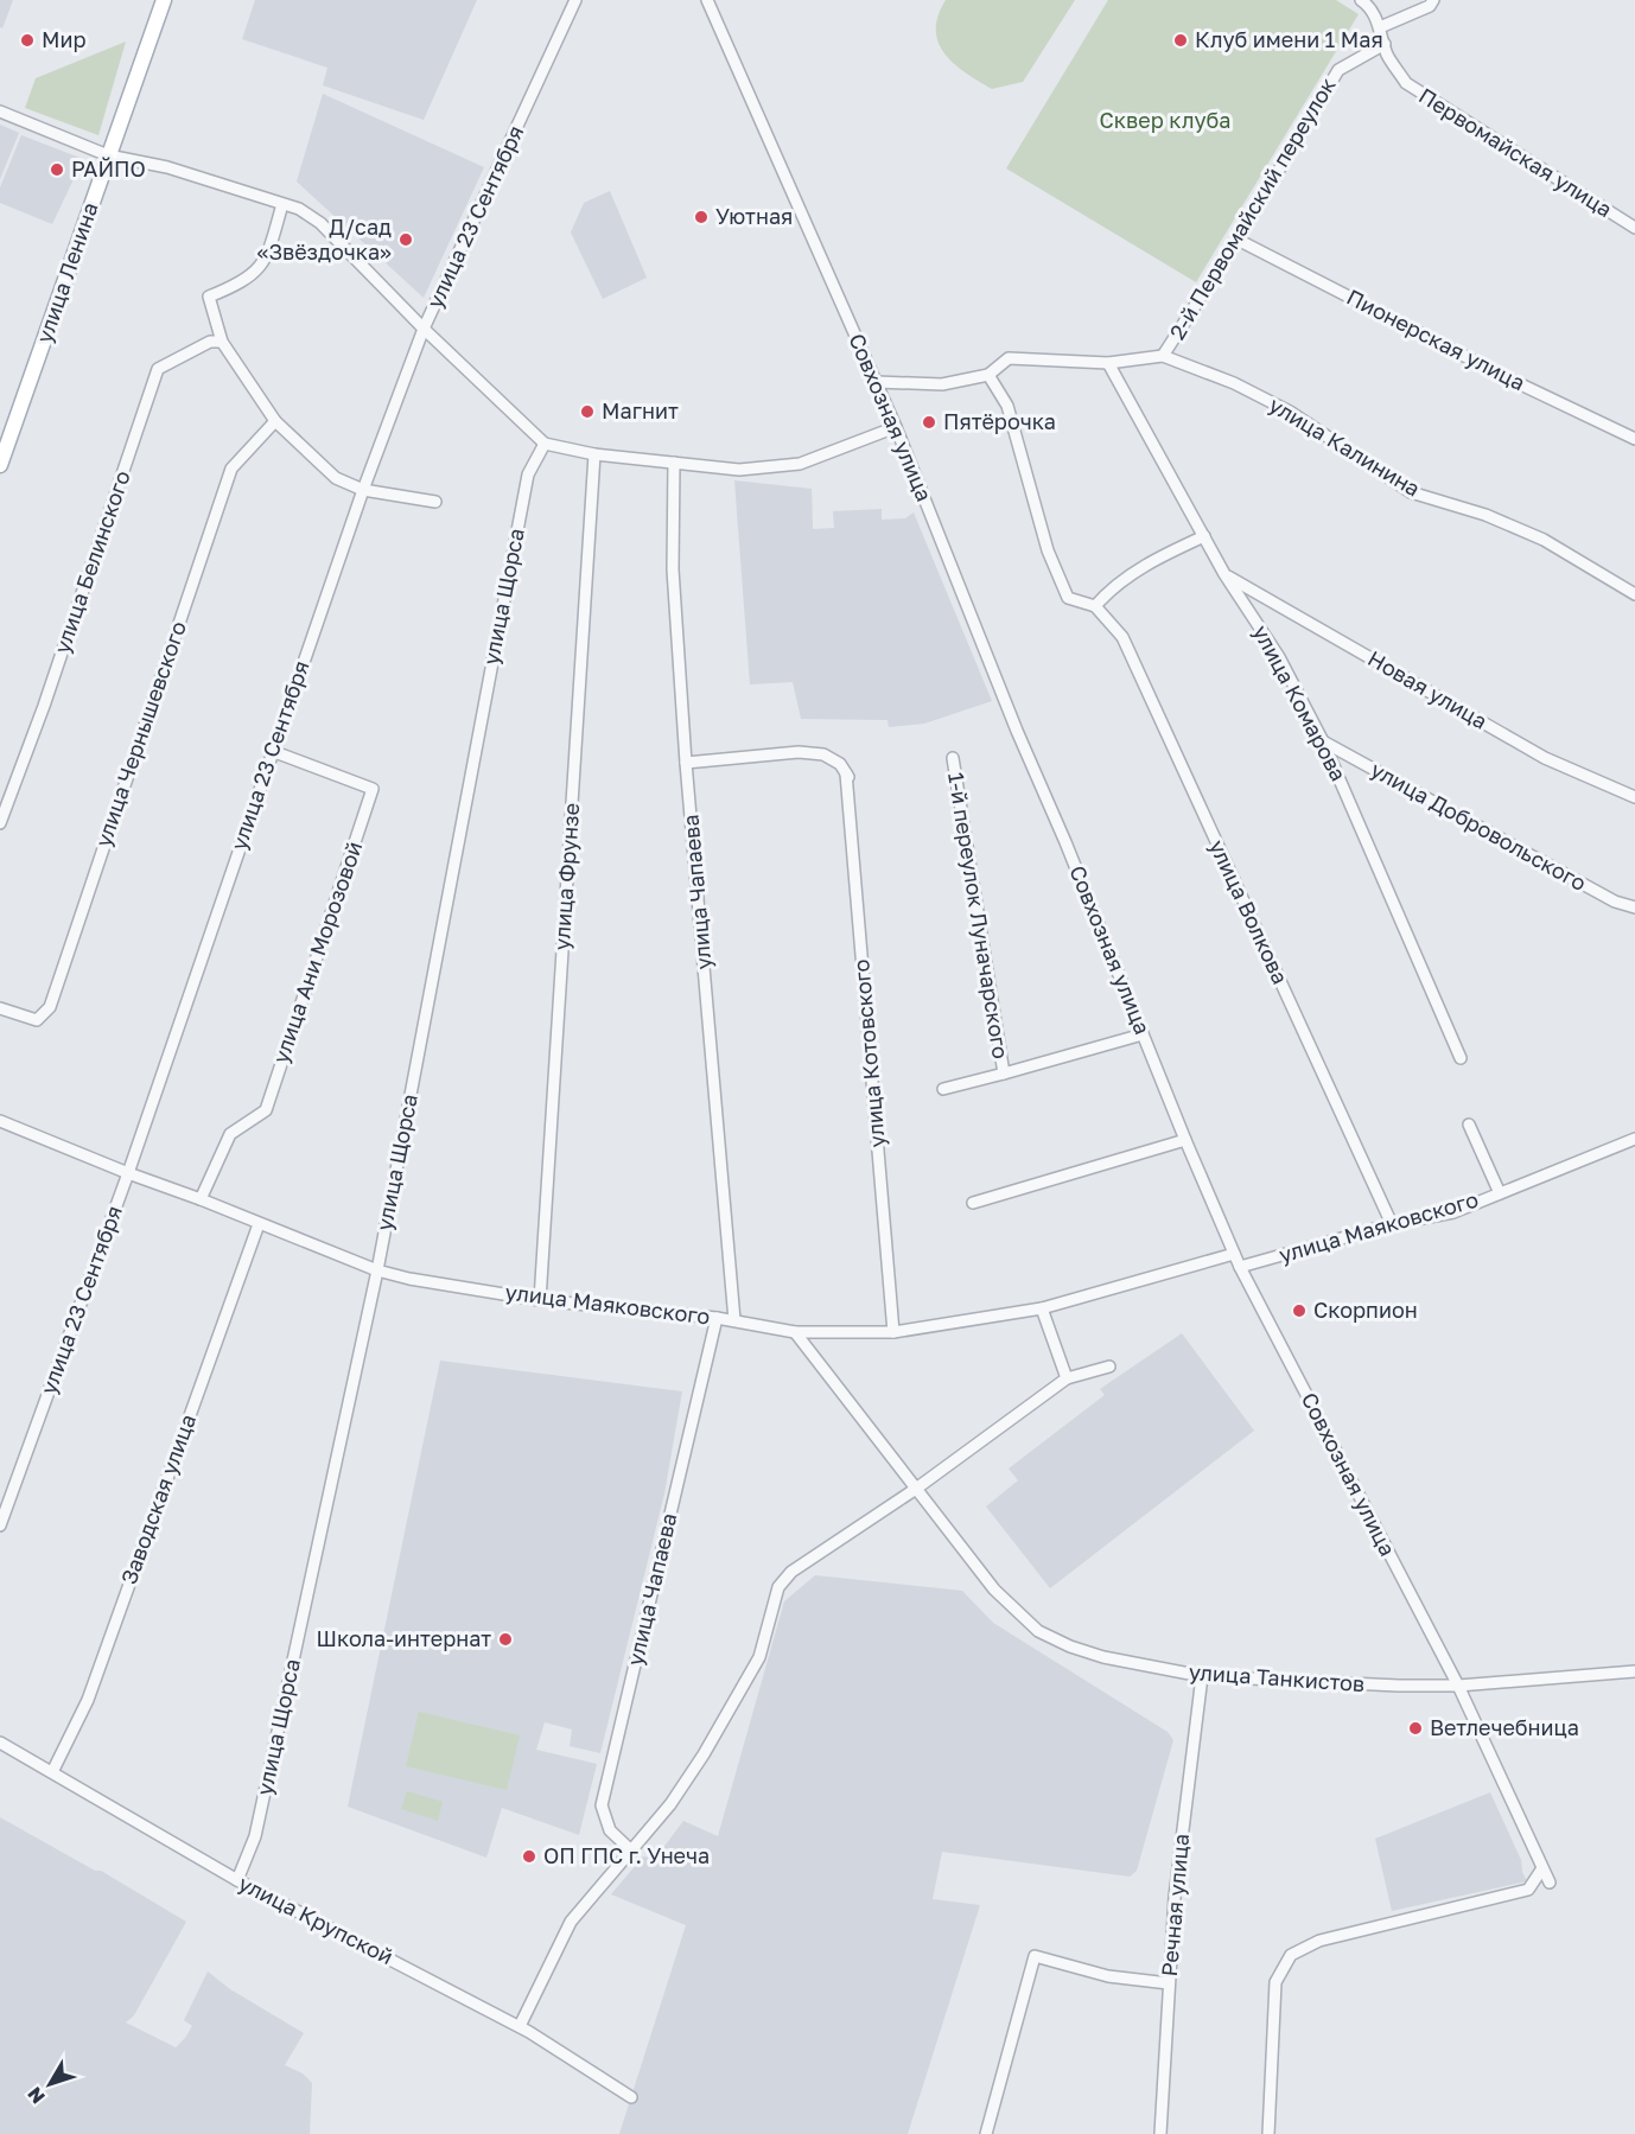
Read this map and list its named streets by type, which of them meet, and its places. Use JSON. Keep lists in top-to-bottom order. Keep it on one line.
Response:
{"streets":{"main road":["улица Ленина"],"street":["Первомайская улица","2-й Первомайский переулок","улица 23 Сентября","Пионерская улица","Совхозная улица","улица Калинина","улица Белинского","улица Щорса","Новая улица","улица Комарова","улица Чернышевского","улица Добровольского","улица Фрунзе","улица Чапаева","улица Волкова","1-й переулок Луначарского","улица Ани Морозовой","улица Котовского","улица Маяковского","Заводская улица","улица Танкистов","Речная улица","улица Крупской"]},"crossings":[["Первомайская улица","2-й Первомайский переулок"],["2-й Первомайский переулок","Пионерская улица"],["2-й Первомайский переулок","улица Калинина"],["улица 23 Сентября","улица Ани Морозовой"],["улица 23 Сентября","улица Маяковского"],["Совхозная улица","улица Калинина"],["Совхозная улица","1-й переулок Луначарского"],["Совхозная улица","улица Маяковского"],["Совхозная улица","улица Танкистов"],["улица Калинина","улица Комарова"],["улица Щорса","улица Маяковского"],["улица Щорса","улица Крупской"],["Новая улица","улица Комарова"],["улица Комарова","улица Добровольского"],["улица Фрунзе","улица Маяковского"],["улица Чапаева","улица Котовского"],["улица Чапаева","улица Маяковского"],["улица Волкова","улица Маяковского"],["улица Ани Морозовой","улица Маяковского"],["улица Котовского","улица Маяковского"],["улица Маяковского","Заводская улица"],["улица Маяковского","улица Танкистов"],["Заводская улица","улица Крупской"],["улица Танкистов","Речная улица"]],"parks":["Сквер клуба"],"places":["Мир","Клуб имени 1 Мая","РАЙПО","Уютная","Д/сад «Звёздочка»","Магнит","Пятёрочка","Скорпион","Школа-интернат","Ветлечебница","ОП ГПС г. Унеча"],"north":"bottom left"}
